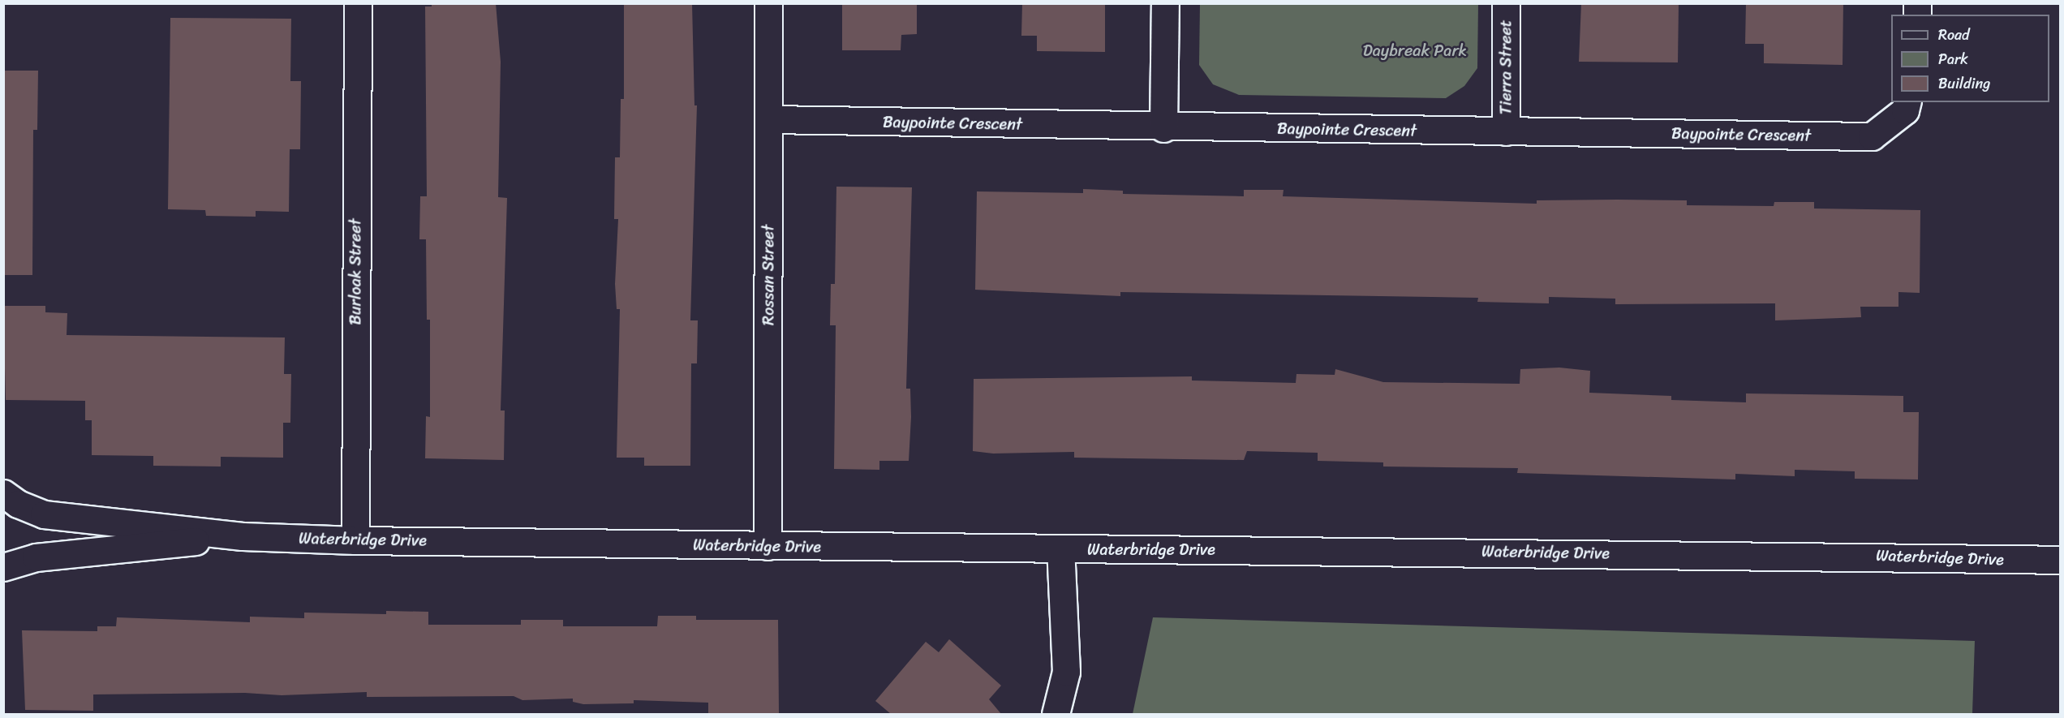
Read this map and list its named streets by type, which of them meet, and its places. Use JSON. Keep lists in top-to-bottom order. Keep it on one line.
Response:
{"streets":{"street":["Tierra Street","Baypointe Crescent","Burloak Street","Rossan Street","Waterbridge Drive"]},"crossings":[["Tierra Street","Baypointe Crescent"],["Baypointe Crescent","Rossan Street"],["Burloak Street","Waterbridge Drive"],["Rossan Street","Waterbridge Drive"]],"parks":["Daybreak Park"],"legend":["Road","Park","Building"]}
